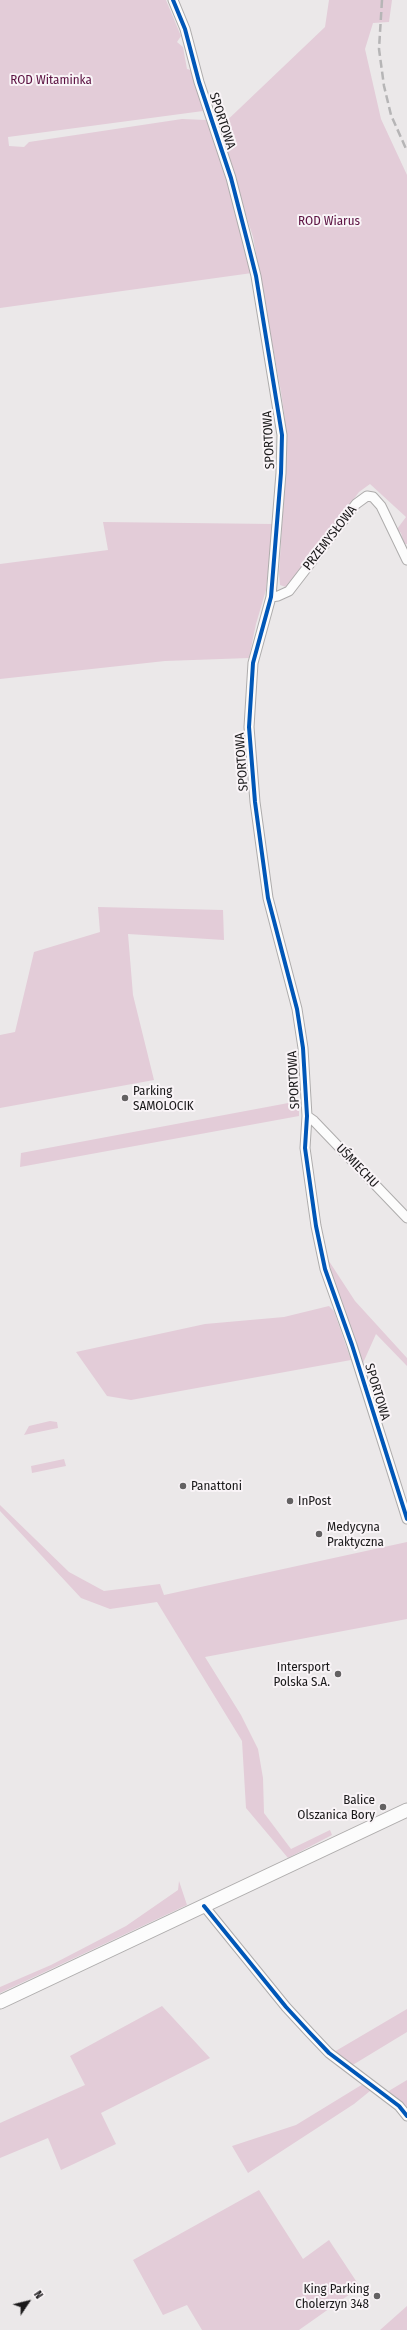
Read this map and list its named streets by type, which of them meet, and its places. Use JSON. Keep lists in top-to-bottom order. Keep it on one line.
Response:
{"streets":{"street":["SPORTOWA","PRZEMYSŁOWA","UŚMIECHU"]},"crossings":[["SPORTOWA","PRZEMYSŁOWA"],["SPORTOWA","UŚMIECHU"]],"parks":["ROD Witaminka","ROD Wiarus"],"places":["Parking SAMOLOCIK","Panattoni","InPost","Medycyna Praktyczna","Intersport Polska S.A.","Balice Olszanica Bory","King Parking Cholerzyn 348"],"north":"top right"}
